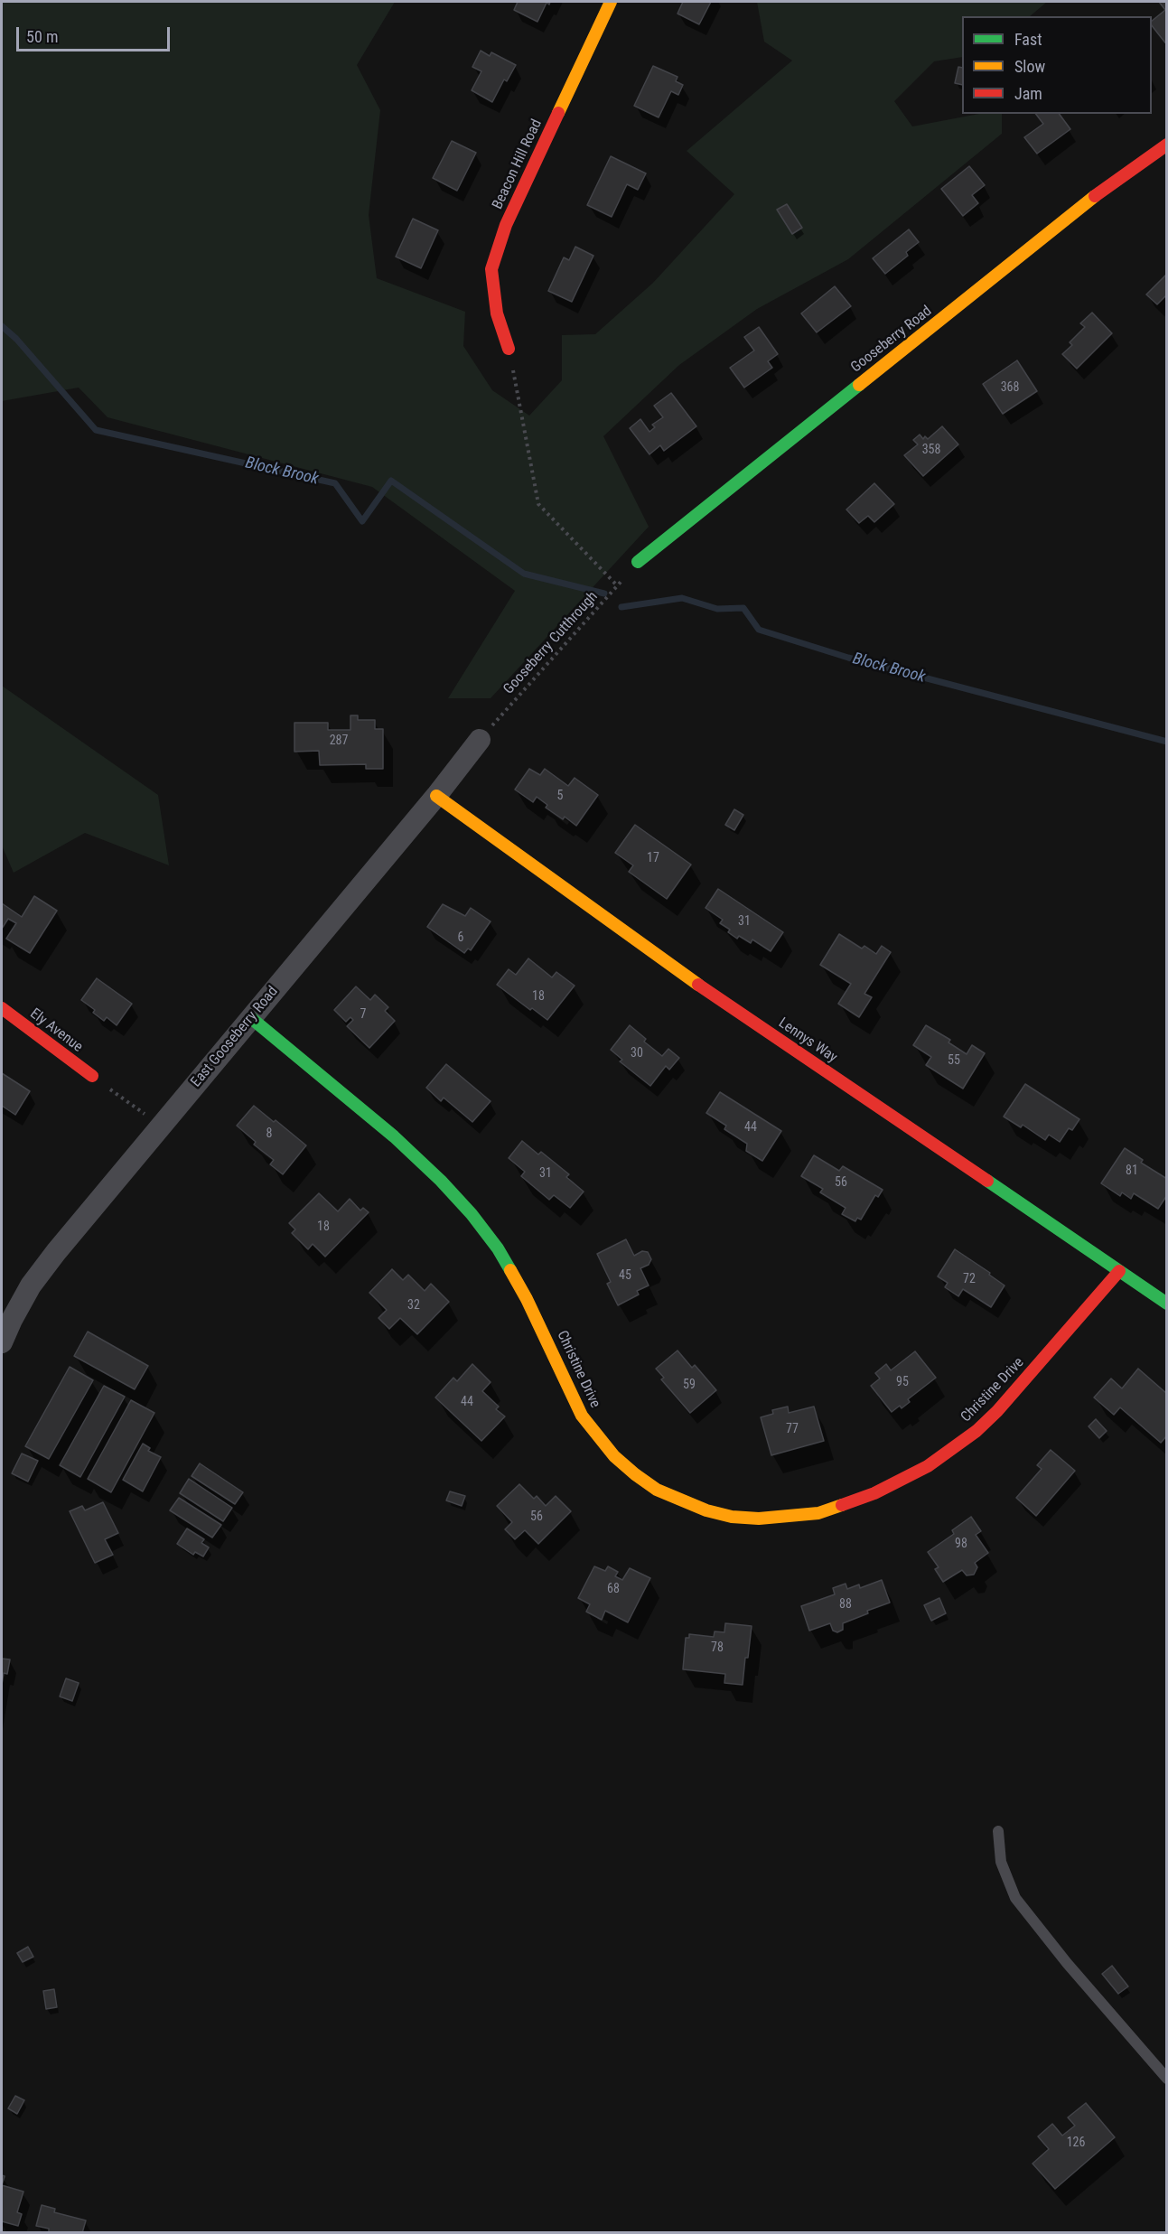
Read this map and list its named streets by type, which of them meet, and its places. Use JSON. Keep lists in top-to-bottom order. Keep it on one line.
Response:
{"streets":{"street":["Beacon Hill Road","Gooseberry Road","Ely Avenue","East Gooseberry Road","Lennys Way","Christine Drive"],"path":["Gooseberry Cutthrough"]},"crossings":[["Gooseberry Road","Gooseberry Cutthrough"],["Gooseberry Cutthrough","East Gooseberry Road"],["East Gooseberry Road","Lennys Way"],["East Gooseberry Road","Christine Drive"],["Lennys Way","Christine Drive"]],"water":["Block Brook"],"house_numbers":["368","358","287","5","17","31","6","18","7","30","55","44","8","81","31","56","18","45","72","32","95","59","44","77","56","98","68","88","78","126"],"legend":["Fast","Slow","Jam"],"scale_bar":"50 m"}
